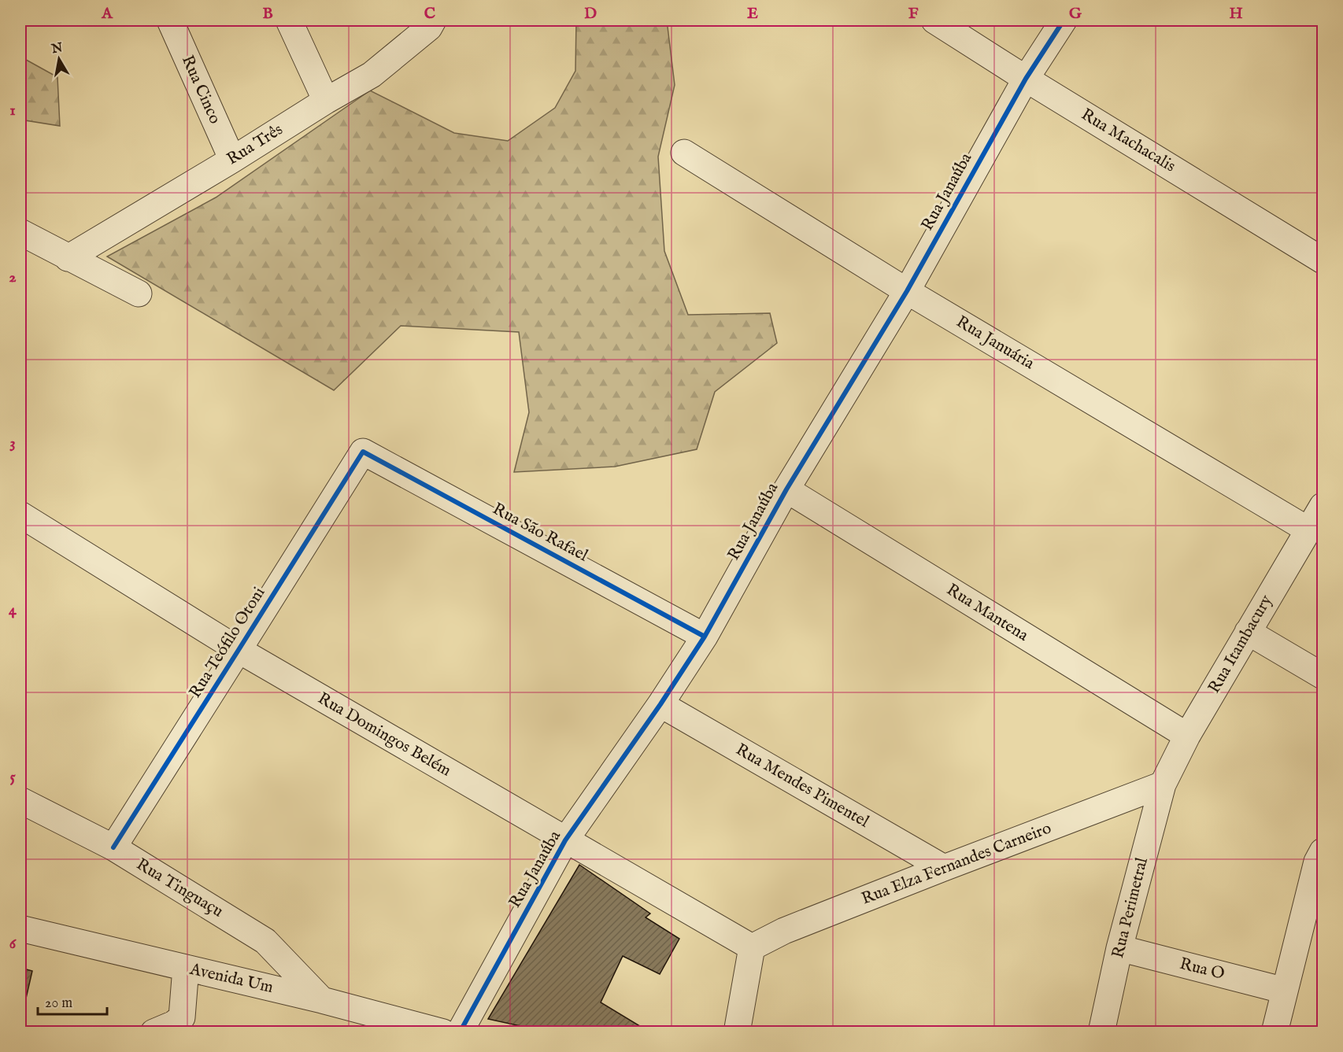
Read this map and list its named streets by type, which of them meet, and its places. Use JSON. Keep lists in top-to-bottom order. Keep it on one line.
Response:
{"streets":{"street":["Rua Cinco","Rua Machacalis","Rua Três","Rua Janaúba","Rua Januária","Rua São Rafael","Rua Mantena","Rua Teófilo Otoni","Rua Itambacury","Rua Domingos Belém","Rua Mendes Pimentel","Rua Elza Fernandes Carneiro","Rua Tinguaçu","Rua Perimetral","Rua O","Avenida Um"]},"crossings":[["Rua Cinco","Rua Três"],["Rua Machacalis","Rua Janaúba"],["Rua Janaúba","Rua Januária"],["Rua Janaúba","Rua São Rafael"],["Rua Janaúba","Rua Mantena"],["Rua Janaúba","Rua Domingos Belém"],["Rua Janaúba","Rua Mendes Pimentel"],["Rua Januária","Rua Itambacury"],["Rua São Rafael","Rua Teófilo Otoni"],["Rua Mantena","Rua Itambacury"],["Rua Teófilo Otoni","Rua Domingos Belém"],["Rua Teófilo Otoni","Rua Tinguaçu"],["Rua Itambacury","Rua Elza Fernandes Carneiro"],["Rua Itambacury","Rua Perimetral"],["Rua Domingos Belém","Rua Elza Fernandes Carneiro"],["Rua Mendes Pimentel","Rua Elza Fernandes Carneiro"],["Rua Elza Fernandes Carneiro","Rua Perimetral"],["Rua Tinguaçu","Avenida Um"],["Rua Perimetral","Rua O"]],"scale_bar":"20 m","north":"top","grid":{"columns":["A","B","C","D","E","F","G","H"],"rows":["1","2","3","4","5","6"]}}
